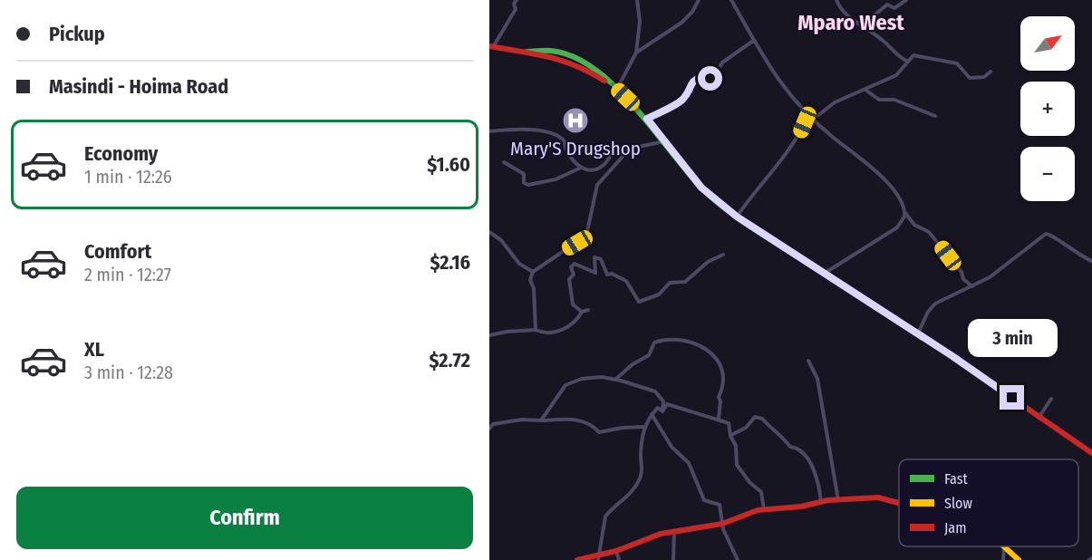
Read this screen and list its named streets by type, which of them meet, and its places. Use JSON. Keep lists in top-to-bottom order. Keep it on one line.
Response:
{"districts":["Mparo West"],"places":{"hospital":["Mary'S Drugshop"]},"legend":["Fast","Slow","Jam"],"north":"top right","page":{"banner":["Pickup","Masindi - Hoima Road"],"map_buttons":["+","−"],"list":[{"name":"Economy","note":"1 min · 12:26","value":"$1.60"},{"name":"Comfort","note":"2 min · 12:27","value":"$2.16"},{"name":"XL","note":"3 min · 12:28","value":"$2.72"}],"bubble":"3 min","buttons":"Confirm"}}
